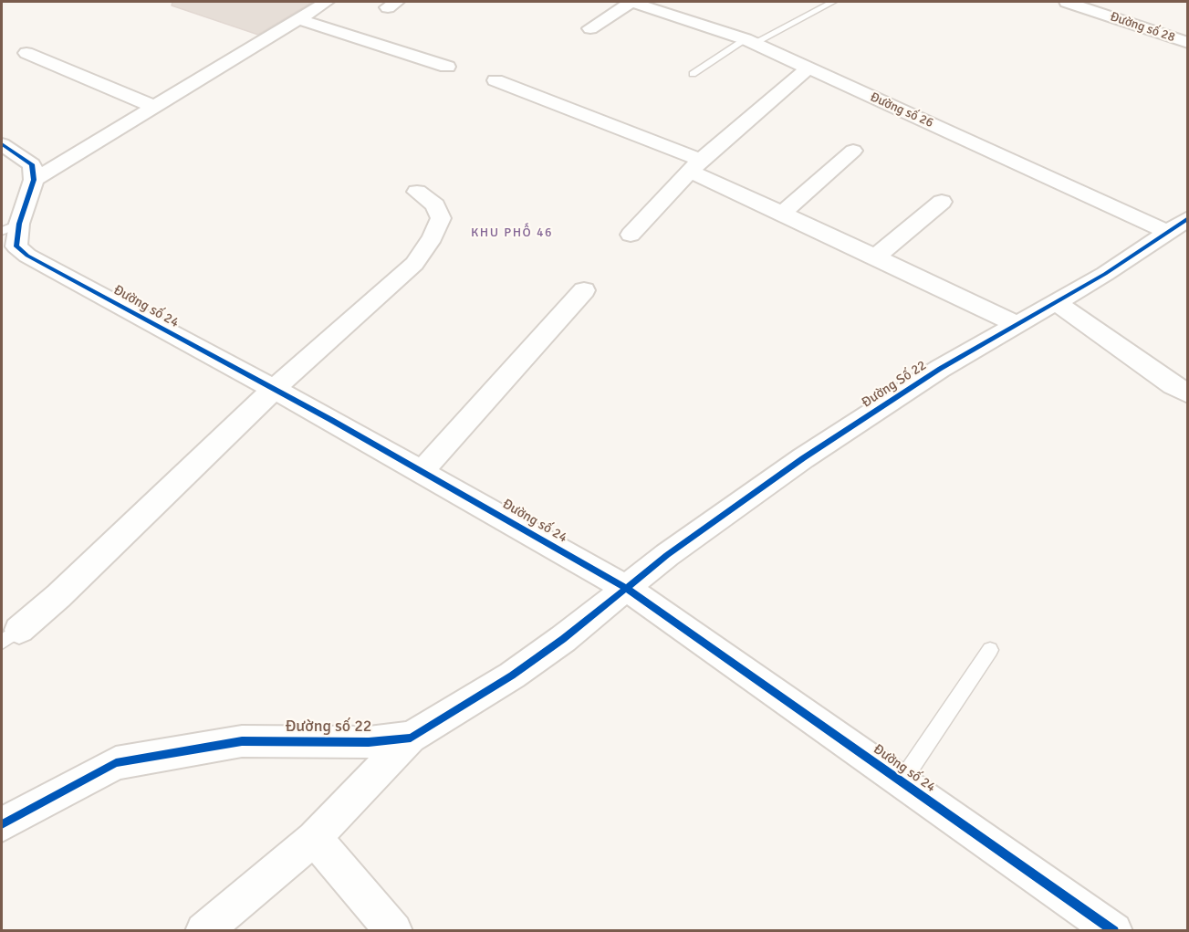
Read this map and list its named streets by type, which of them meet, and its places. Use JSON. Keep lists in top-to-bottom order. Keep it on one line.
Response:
{"streets":{"street":["Đường số 28","Đường số 26","Đường số 24","Đường Số 22","Đường số 22"]},"crossings":[["Đường số 26","Đường Số 22"],["Đường số 24","Đường Số 22"],["Đường số 24","Đường số 22"],["Đường Số 22","Đường số 22"]],"districts":["KHU PHỐ 46"]}
